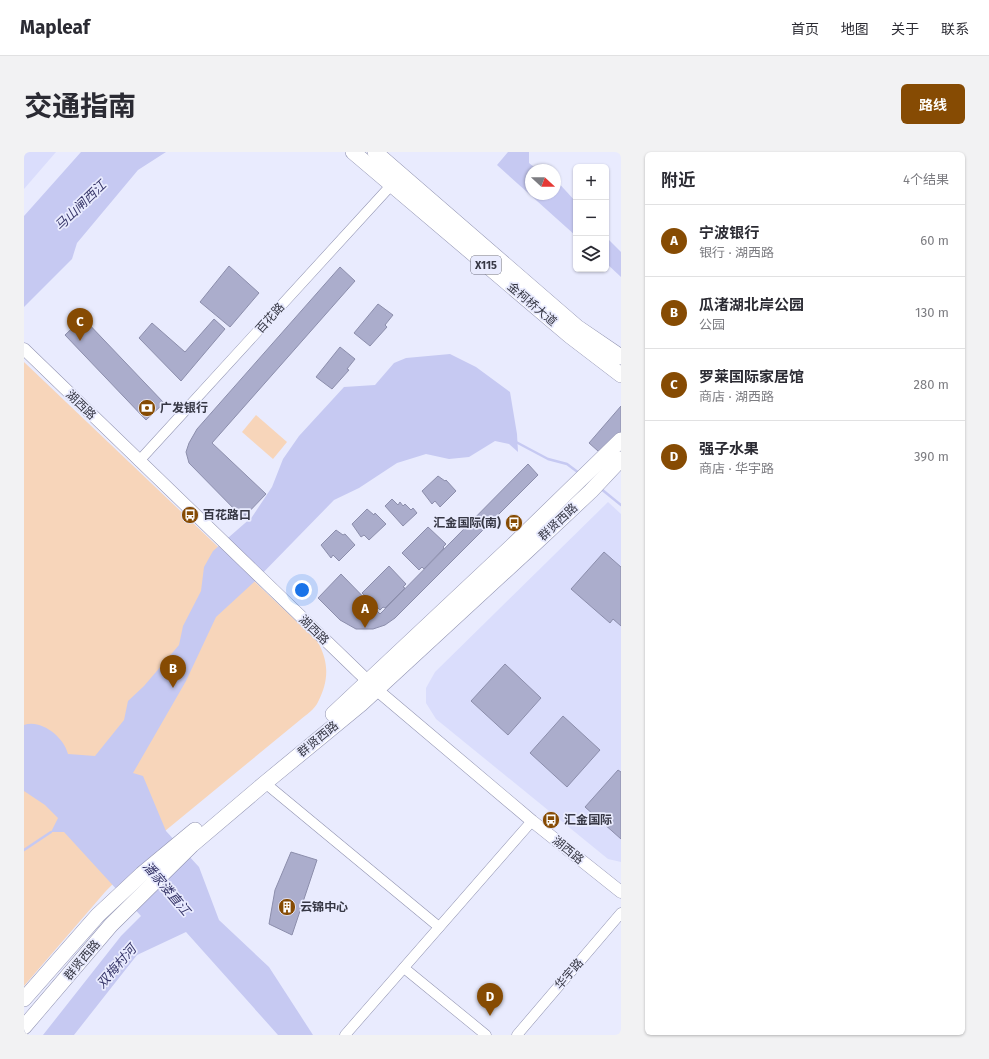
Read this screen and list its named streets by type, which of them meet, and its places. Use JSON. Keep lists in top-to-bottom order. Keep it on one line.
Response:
{"streets":{"main road":["X115","金柯桥大道","群贤西路"],"street":["百花路","湖西路","华宇路"]},"crossings":[["金柯桥大道","百花路"],["百花路","湖西路"],["湖西路","群贤西路"]],"water":["马山闸西江","潘家溇直江","双梅村河"],"places":{"bank":["广发银行"],"bus stop":["百花路口","汇金国际(南)","汇金国际"],"building":["云锦中心"]},"north":"right","page":{"header":"Mapleaf","nav":["首页","地图","关于","联系"],"title":"交通指南","buttons":"路线","heading":["附近","4个结果"],"map_buttons":["+","−"],"list":[{"mark":"A","name":"宁波银行","note":"银行 · 湖西路","value":"60 m"},{"mark":"B","name":"瓜渚湖北岸公园","note":"公园","value":"130 m"},{"mark":"C","name":"罗莱国际家居馆","note":"商店 · 湖西路","value":"280 m"},{"mark":"D","name":"强子水果","note":"商店 · 华宇路","value":"390 m"}],"pins":["C","A","B","D"]}}
